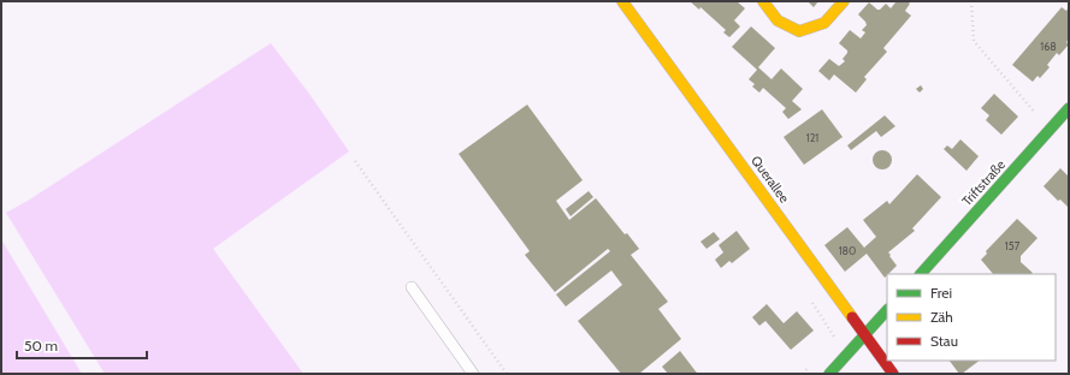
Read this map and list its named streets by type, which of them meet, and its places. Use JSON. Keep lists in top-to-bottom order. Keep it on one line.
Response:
{"streets":{"street":["Querallee","Triftstraße"]},"house_numbers":["168","121","157","180"],"legend":["Frei","Zäh","Stau"],"scale_bar":"50 m"}
